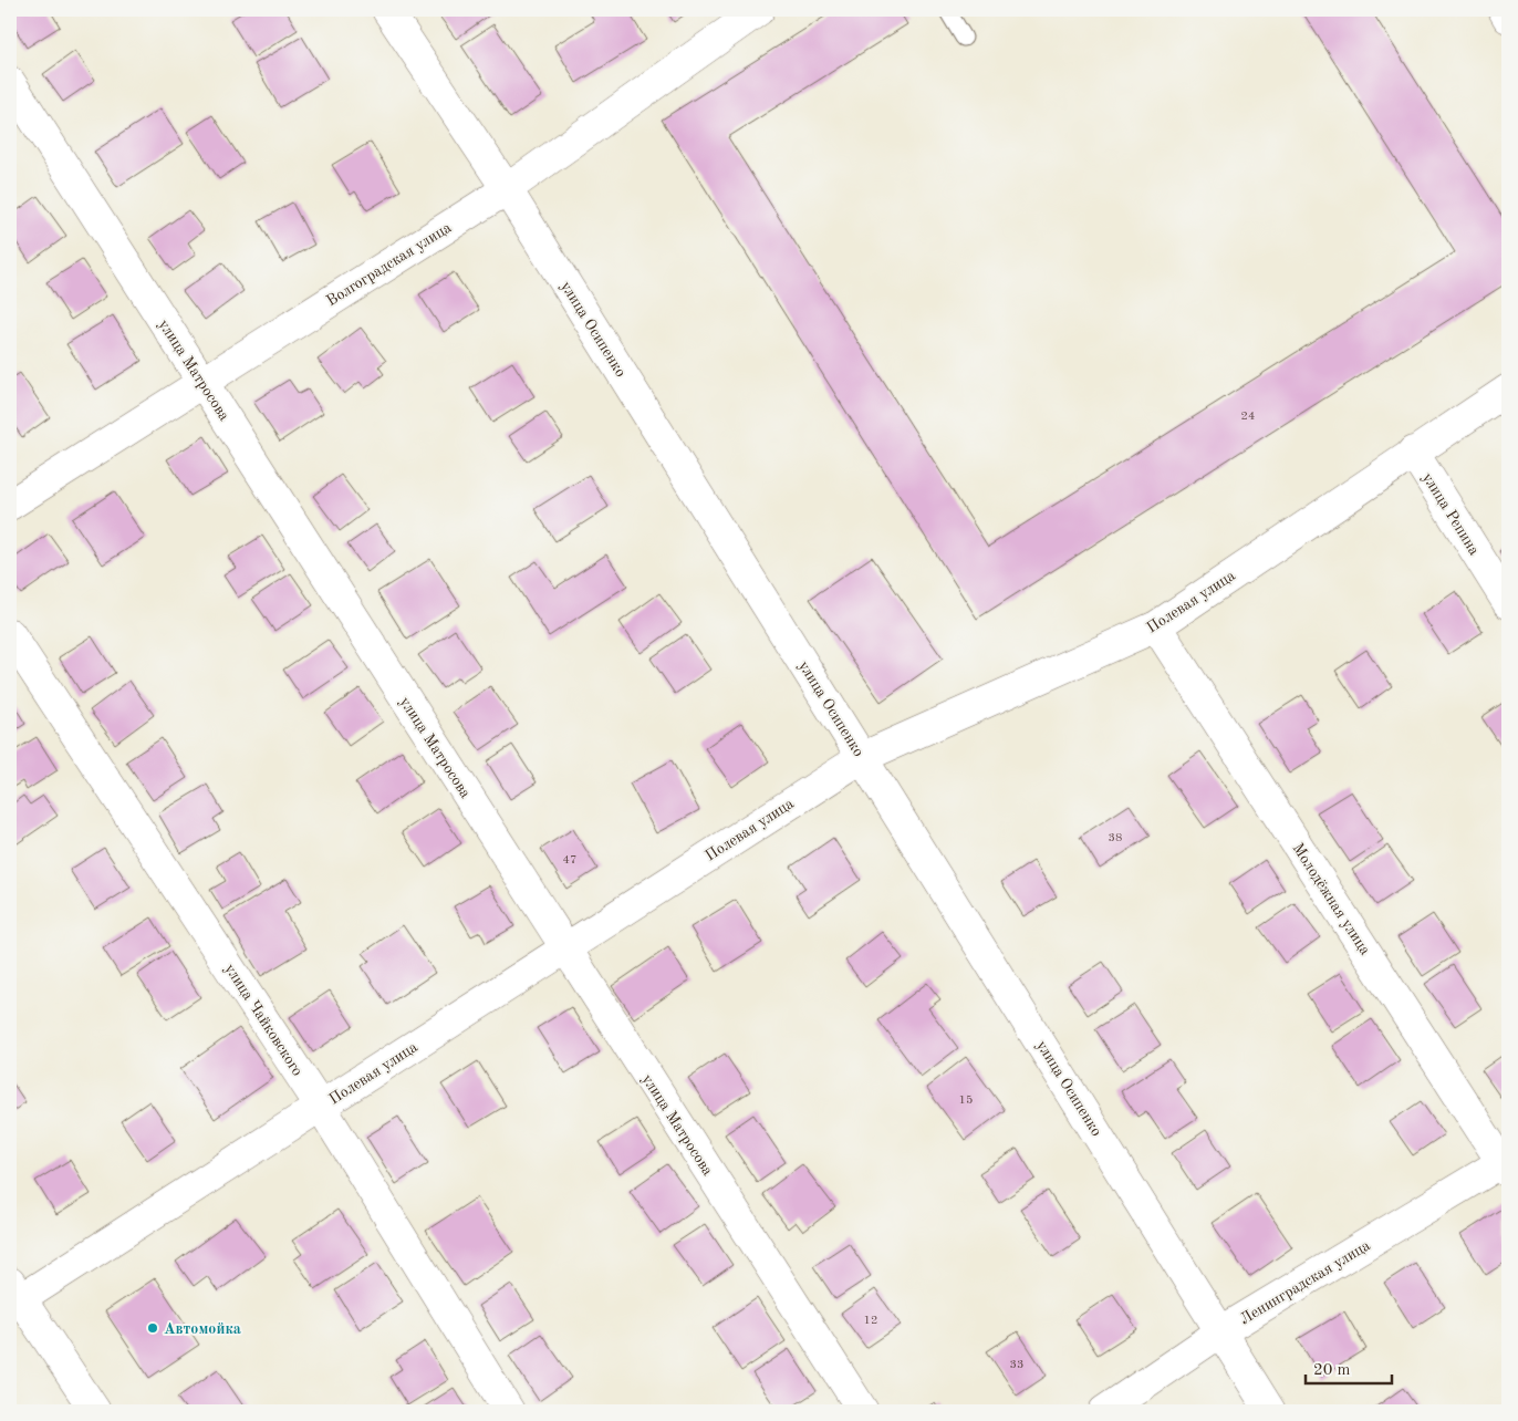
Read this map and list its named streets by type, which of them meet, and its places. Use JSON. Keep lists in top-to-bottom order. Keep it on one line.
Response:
{"streets":{"street":["Волгоградская улица","улица Осипенко","улица Матросова","улица Репина","Полевая улица","Молодёжная улица","улица Чайковского","Ленинградская улица"]},"crossings":[["Волгоградская улица","улица Осипенко"],["Волгоградская улица","улица Матросова"],["улица Осипенко","Полевая улица"],["улица Осипенко","Ленинградская улица"],["улица Матросова","Полевая улица"],["улица Репина","Полевая улица"],["Полевая улица","Молодёжная улица"],["Полевая улица","улица Чайковского"],["Молодёжная улица","Ленинградская улица"]],"places":["Автомойка"],"house_numbers":["24","38","47","15","12","33"],"scale_bar":"20 m"}
